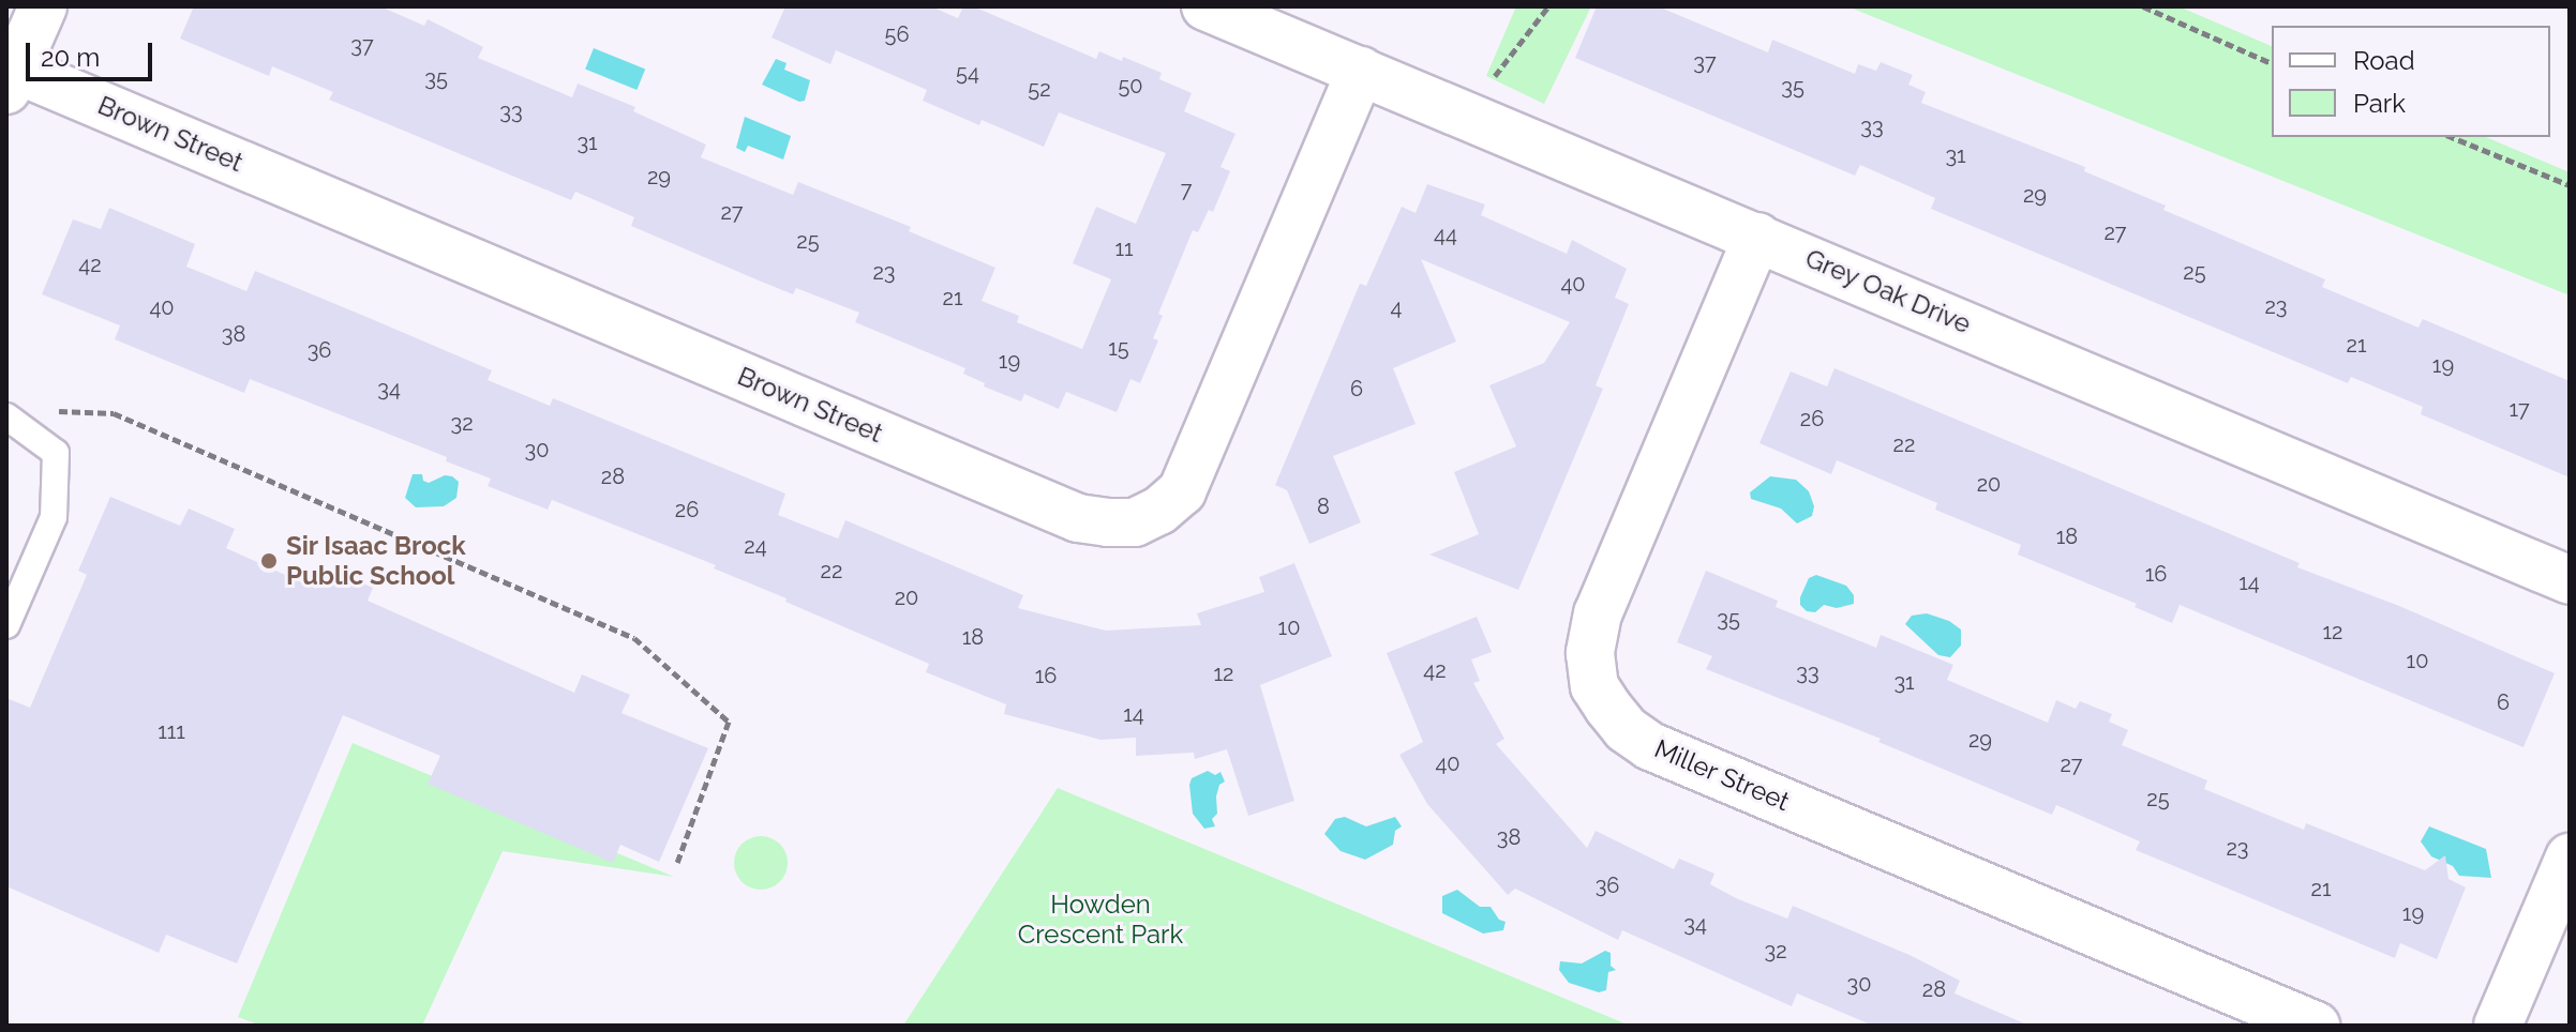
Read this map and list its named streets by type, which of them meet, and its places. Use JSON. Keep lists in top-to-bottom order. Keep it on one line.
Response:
{"streets":{"street":["Brown Street","Grey Oak Drive","Miller Street"]},"crossings":[["Brown Street","Grey Oak Drive"],["Grey Oak Drive","Miller Street"]],"parks":["Howden Crescent Park"],"places":["Sir Isaac Brock Public School"],"house_numbers":["56","37","37","54","35","50","35","52","33","33","31","31","29","7","29","27","27","44","25","11","42","23","25","40","21","23","40","4","38","21","15","36","19","19","34","6","17","26","32","22","30","28","20","8","26","18","24","22","16","14","20","35","10","12","18","10","42","33","12","16","31","6","14","111","29","40","27","25","38","23","36","21","19","34","32","30","28"],"legend":["Road","Park"],"scale_bar":"20 m"}
